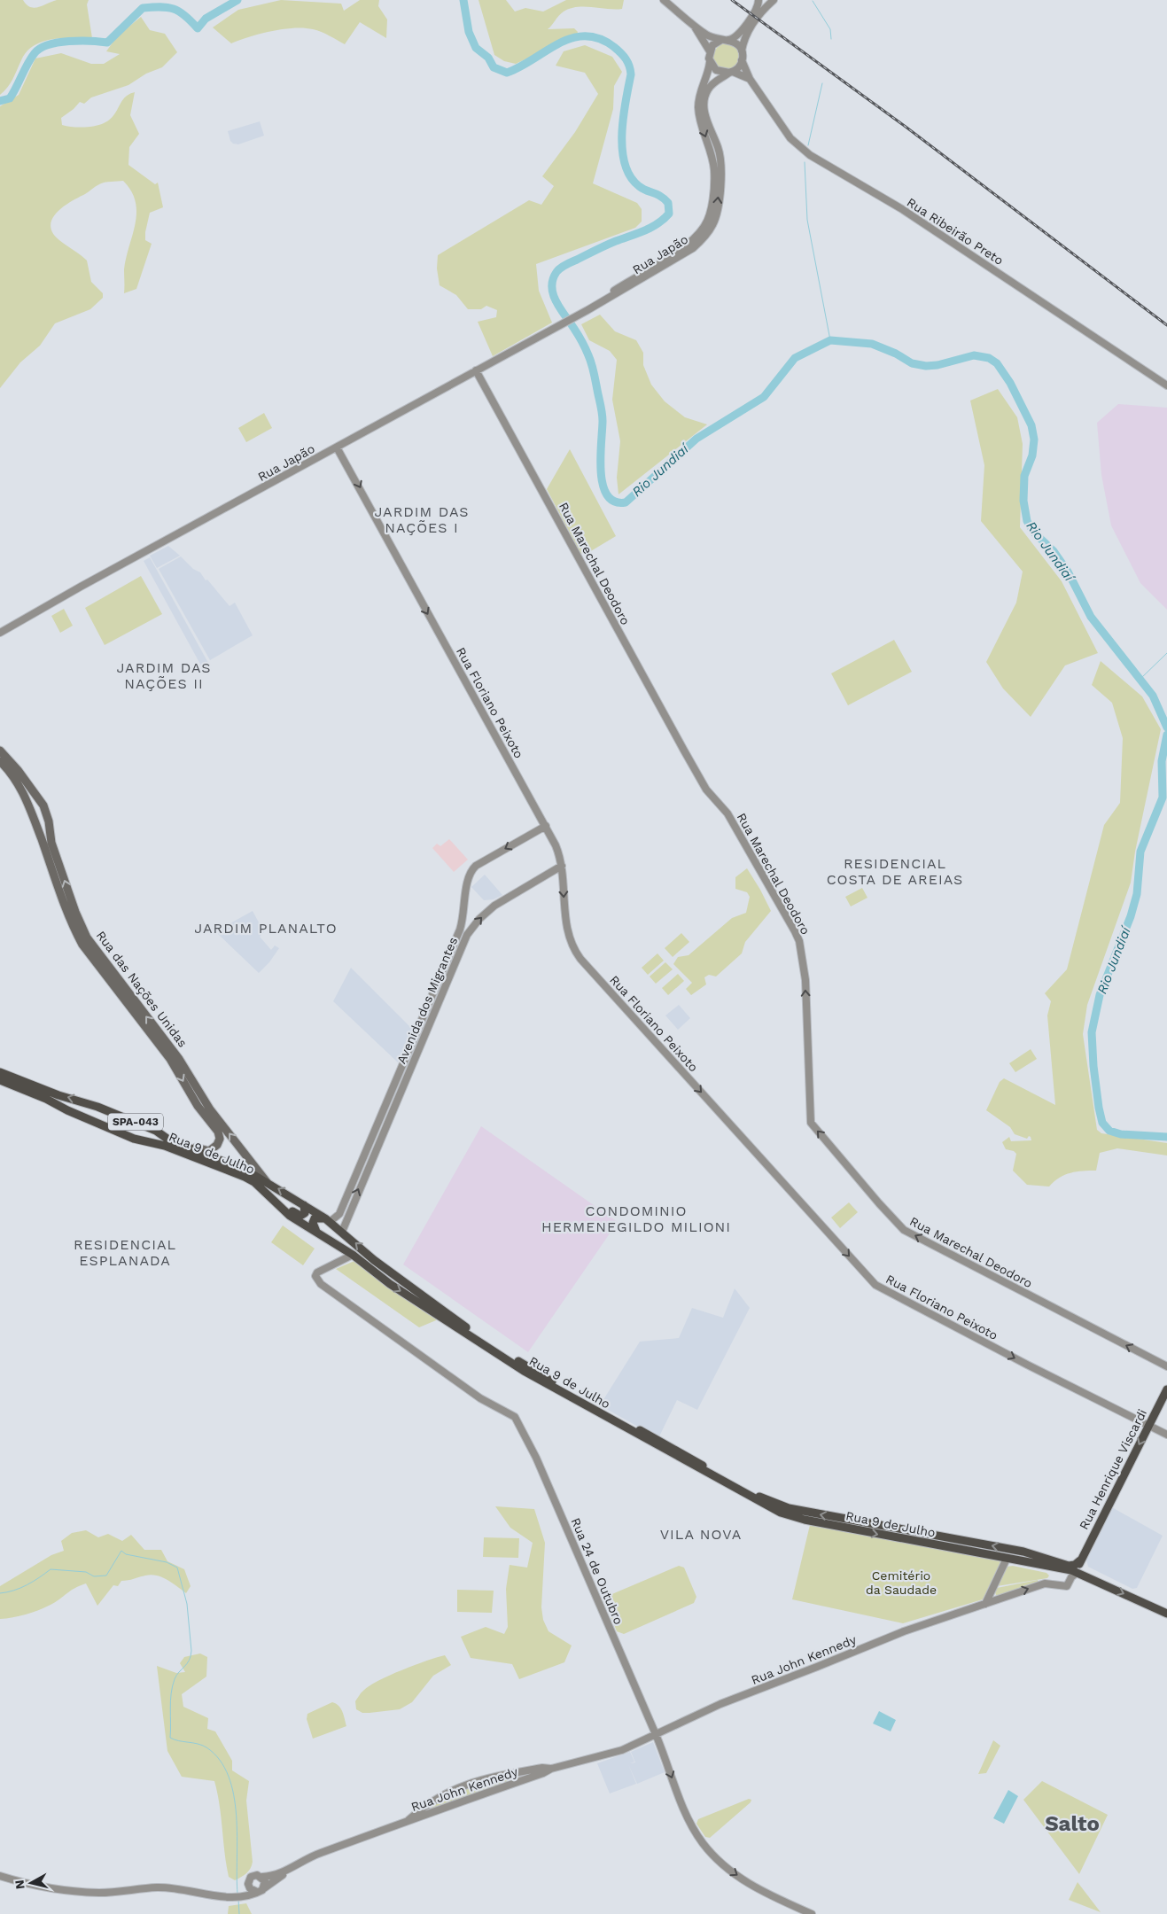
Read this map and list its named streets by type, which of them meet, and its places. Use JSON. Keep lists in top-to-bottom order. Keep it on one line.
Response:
{"streets":{"main road":["Rua das Nações Unidas","SPA-043","Rua 9 de Julho","Rua Henrique Viscardi"],"street":["Rua Ribeirão Preto","Rua Japão","Rua Marechal Deodoro","Rua Floriano Peixoto","Avenida dos Migrantes","Rua 24 de Outubro","Rua John Kennedy"]},"crossings":[["Rua Ribeirão Preto","Rua Japão"],["Rua Japão","Rua Marechal Deodoro"],["Rua Japão","Rua Floriano Peixoto"],["Rua Floriano Peixoto","Avenida dos Migrantes"],["Rua Floriano Peixoto","Rua Henrique Viscardi"],["Rua das Nações Unidas","Rua 9 de Julho"],["Avenida dos Migrantes","Rua 9 de Julho"],["Rua 9 de Julho","Rua Henrique Viscardi"],["Rua 9 de Julho","Rua 24 de Outubro"],["Rua 9 de Julho","Rua John Kennedy"],["Rua Henrique Viscardi","Rua John Kennedy"],["Rua 24 de Outubro","Rua John Kennedy"]],"one_way":["Rua Marechal Deodoro","Rua Floriano Peixoto","Rua Henrique Viscardi"],"districts":["JARDIM DAS NAÇÕES I","JARDIM DAS NAÇÕES II","RESIDENCIAL COSTA DE AREIAS","JARDIM PLANALTO","CONDOMINIO HERMENEGILDO MILIONI","RESIDENCIAL ESPLANADA","VILA NOVA","Salto"],"water":["Rio Jundiaí"],"parks":["Cemitério da Saudade"],"north":"left"}
